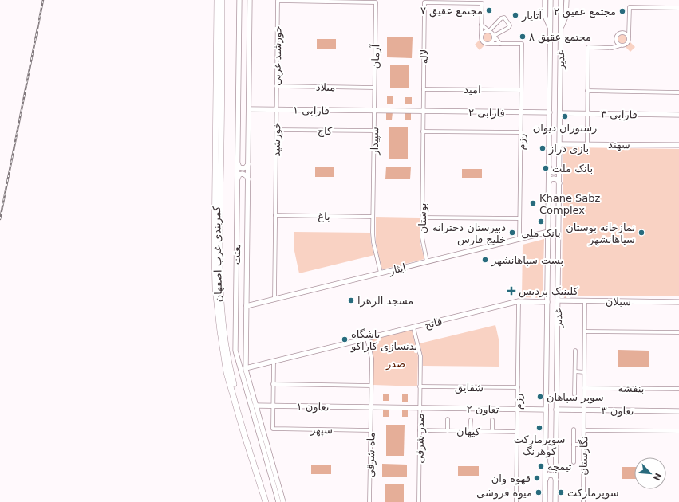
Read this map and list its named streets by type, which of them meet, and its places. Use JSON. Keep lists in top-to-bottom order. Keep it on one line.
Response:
{"streets":{"highway":["کمربندی غرب اصفهان"],"main road":["غدیر","فارابی ۱","فارابی ۲","فارابی ۳","سهند","بعثت","ایثار","سبلان","فاتح","تعاون ۱","تعاون ۲","تعاون ۳"],"street":["خورشید غربی","آرمان","لاله","میلاد","امید","کاج","خورشید","سپیدار","رزم","باغ","بوستان","شقایق","بنفشه","سپهر","کیهان","صدر شرقی","ماه شرقی","نگارستان"]},"crossings":[["خورشید غربی","آرمان"],["خورشید غربی","میلاد"],["خورشید غربی","فارابی ۱"],["خورشید غربی","خورشید"],["آرمان","میلاد"],["آرمان","فارابی ۱"],["آرمان","سپیدار"],["لاله","امید"],["لاله","فارابی ۱"],["لاله","فارابی ۲"],["لاله","بوستان"],["غدیر","فارابی ۲"],["غدیر","فارابی ۳"],["غدیر","سهند"],["غدیر","ایثار"],["غدیر","سبلان"],["غدیر","فاتح"],["غدیر","تعاون ۲"],["غدیر","تعاون ۳"],["امید","رزم"],["فارابی ۱","فارابی ۲"],["فارابی ۱","خورشید"],["فارابی ۱","سپیدار"],["فارابی ۱","بعثت"],["فارابی ۲","رزم"],["کاج","خورشید"],["کاج","سپیدار"],["خورشید","باغ"],["خورشید","ایثار"],["سپیدار","باغ"],["سپیدار","ایثار"],["رزم","ایثار"],["رزم","فاتح"],["رزم","شقایق"],["رزم","تعاون ۲"],["رزم","کیهان"],["بوستان","ایثار"],["بعثت","ایثار"],["بعثت","فاتح"],["بعثت","تعاون ۱"],["سبلان","نگارستان"],["فاتح","صدر شرقی"],["فاتح","ماه شرقی"],["شقایق","صدر شرقی"],["بنفشه","نگارستان"],["تعاون ۱","تعاون ۲"],["تعاون ۱","سپهر"],["تعاون ۱","صدر شرقی"],["تعاون ۱","ماه شرقی"],["تعاون ۲","صدر شرقی"],["تعاون ۳","نگارستان"],["سپهر","ماه شرقی"],["کیهان","صدر شرقی"]],"parks":["صدر"],"places":{"other":["مجتمع عقیق ۷","مجتمع عقیق ۲","آتایار","مجتمع عقیق ۸","رستوران دیوان","بازی دراز","بانک ملت","Khane Sabz Complex","بانک ملی","دبیرستان دخترانه خلیج فارس","نمازخانه بوستان سپاهانشهر","پست سپاهانشهر","مسجد الزهرا","باشگاه بدنسازی کاراکو","سوپر سپاهان","سوپرمارکت کوهرنگ","تیمچه","قهوه وان","میوه فروشی","سوپرمارکت"],"health":["کلینیک پردیس"]},"north":"bottom right"}
